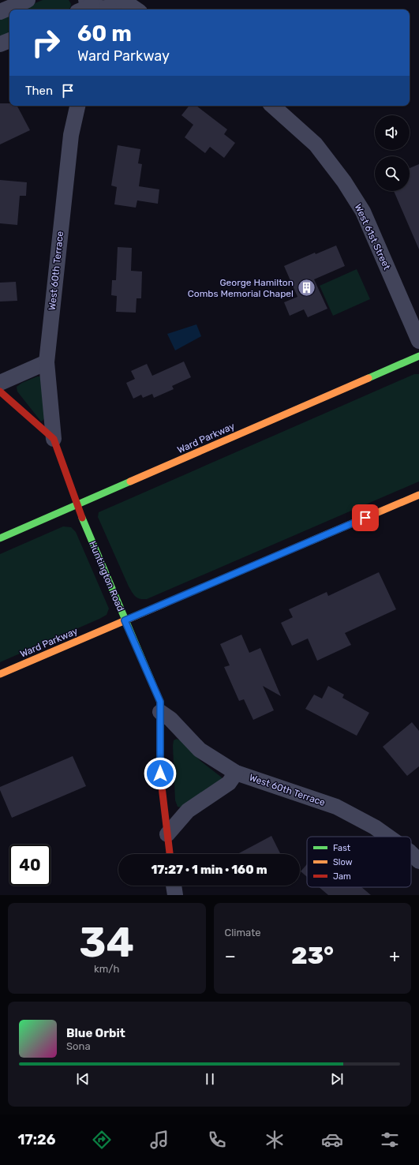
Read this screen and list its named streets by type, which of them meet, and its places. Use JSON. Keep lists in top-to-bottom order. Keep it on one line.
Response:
{"streets":{"main road":["Ward Parkway","Huntington Road"],"street":["West 61st Street","West 60th Terrace"]},"crossings":[["West 60th Terrace","Huntington Road"],["Ward Parkway","Huntington Road"]],"places":{"building":["George Hamilton Combs Memorial Chapel"]},"legend":["Fast","Slow","Jam"],"page":{"turn":["60 m","Ward Parkway"],"then":"Then","limit":"40","trip":"17:27 · 1 min · 160 m","tile":[["34","km/h"],"Climate"],"heat":["−","23°","+"],"song":["Blue Orbit","Sona"],"tabs":"17:26"}}
